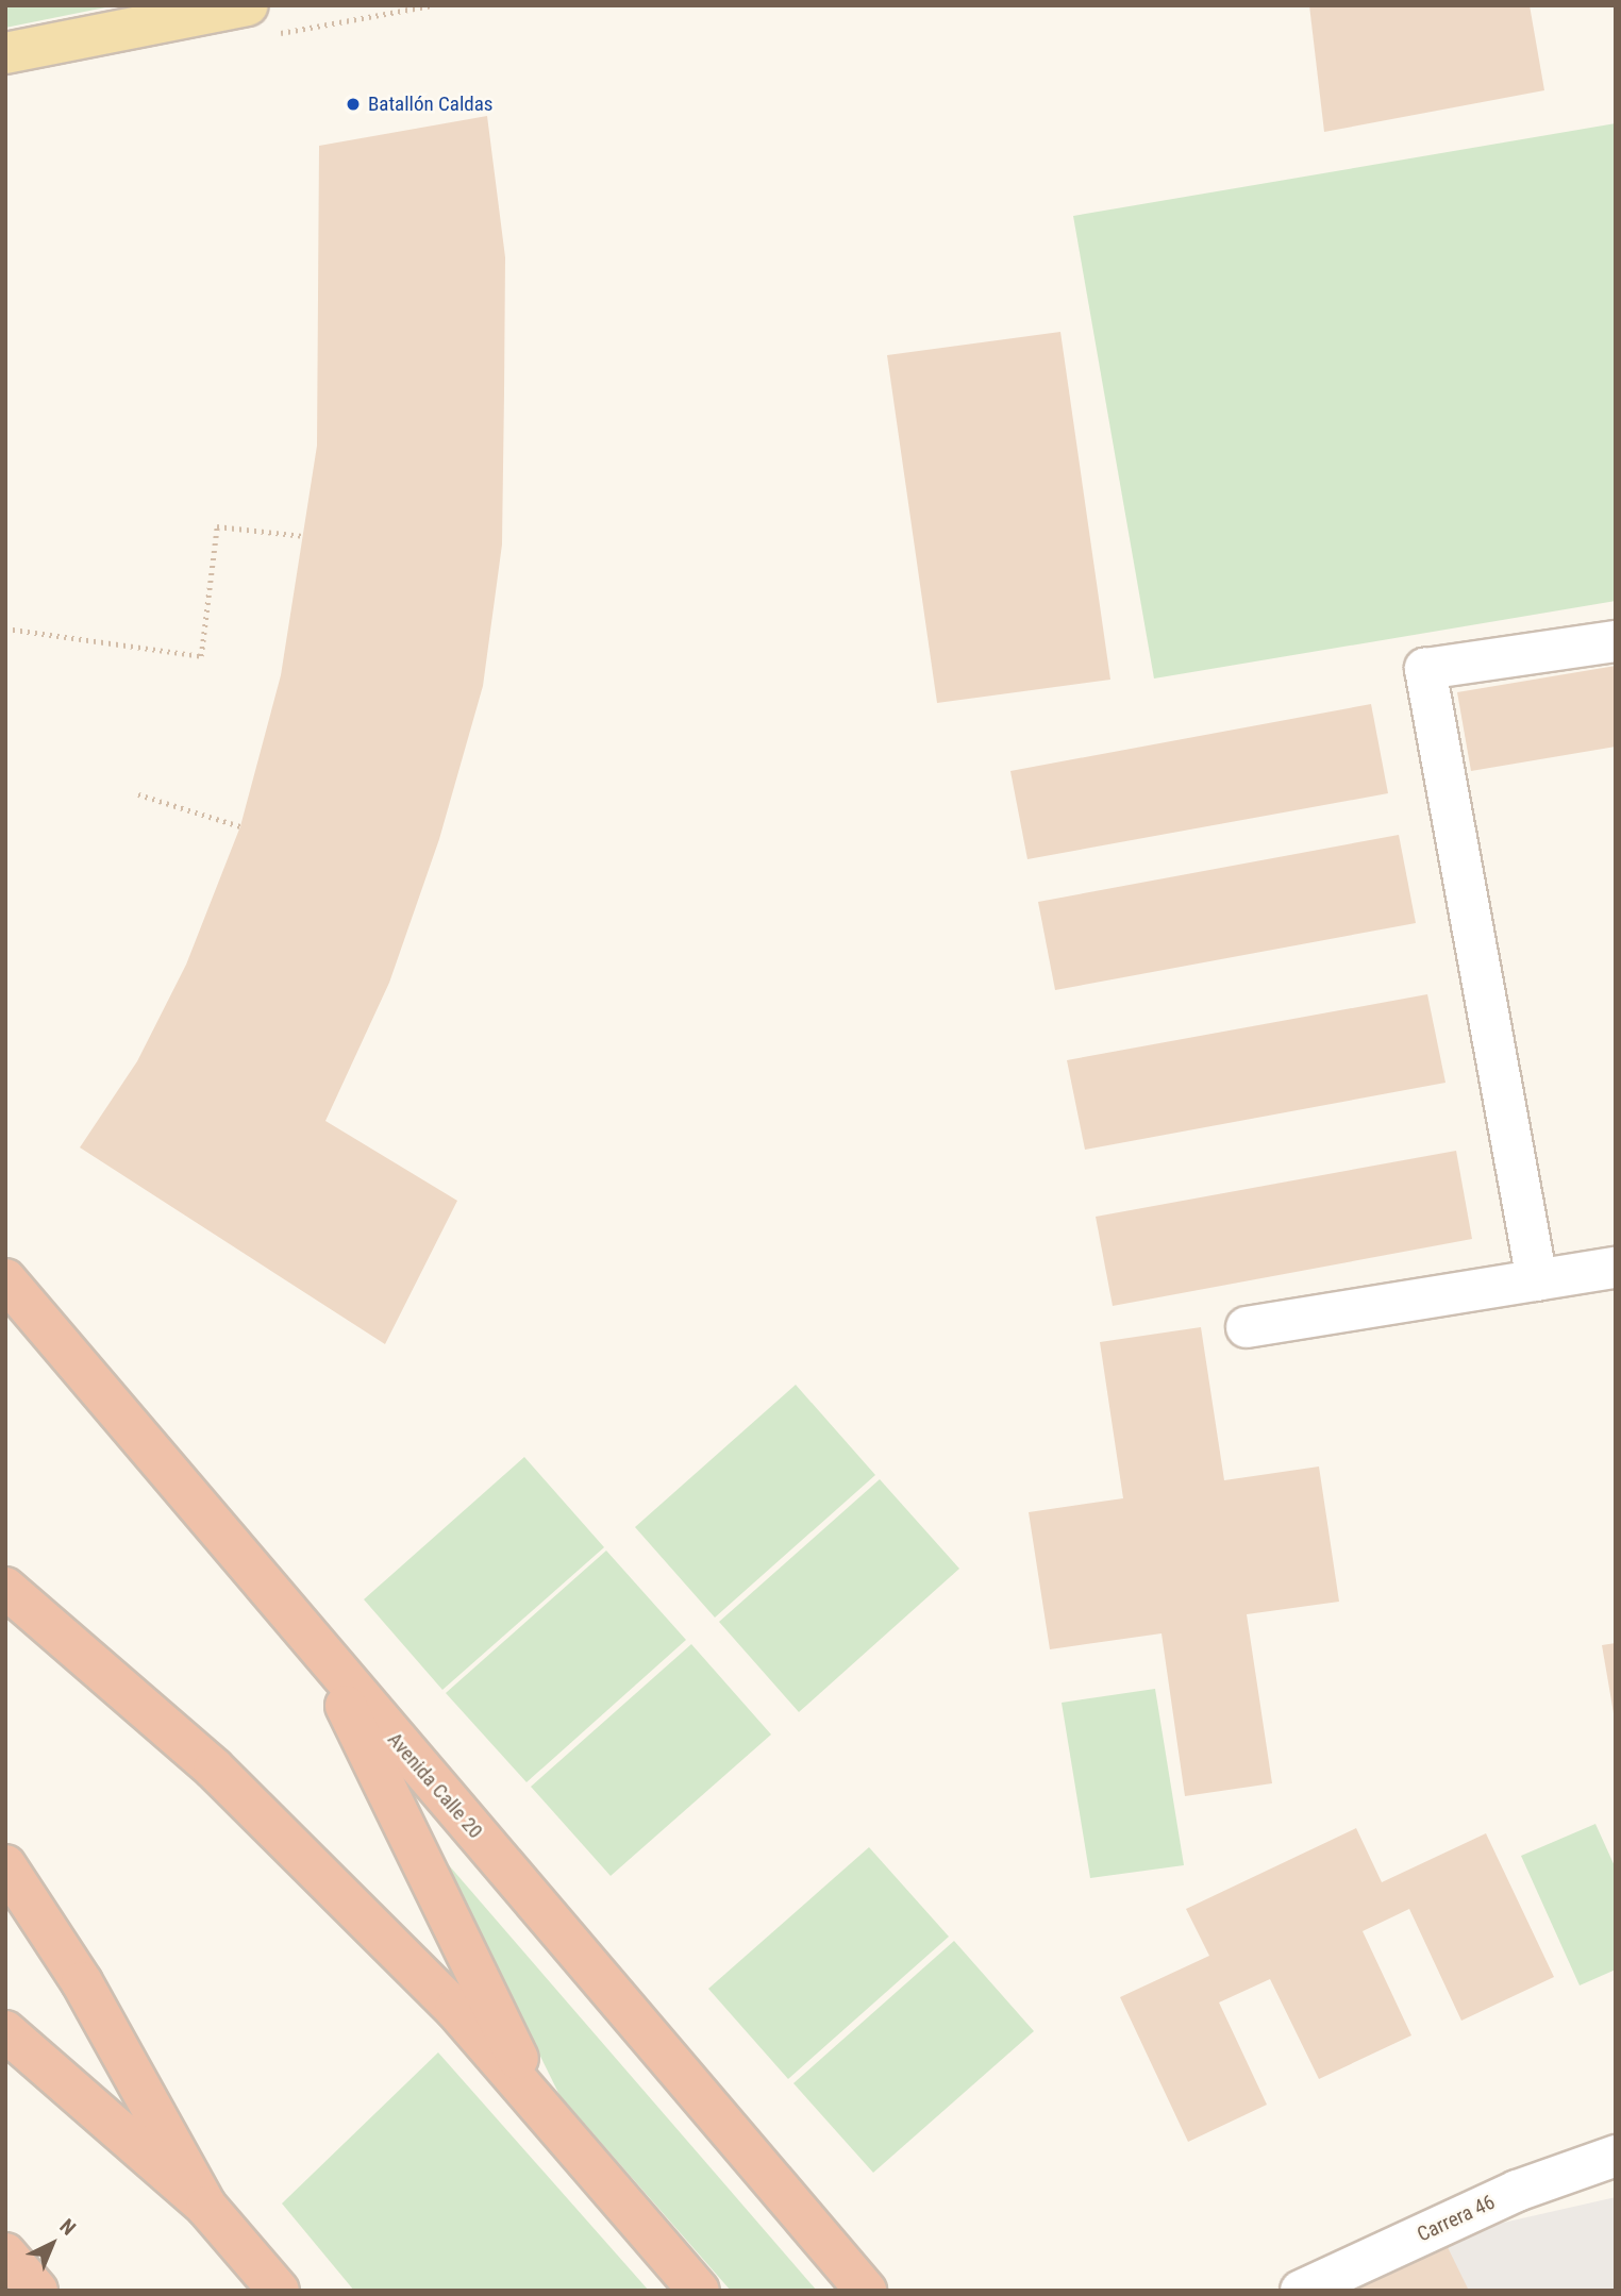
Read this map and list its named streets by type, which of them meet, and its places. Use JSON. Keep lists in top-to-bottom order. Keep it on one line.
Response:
{"streets":{"highway":["Avenida Calle 20"],"street":["Carrera 46"]},"places":["Batallón Caldas"],"north":"top right"}
